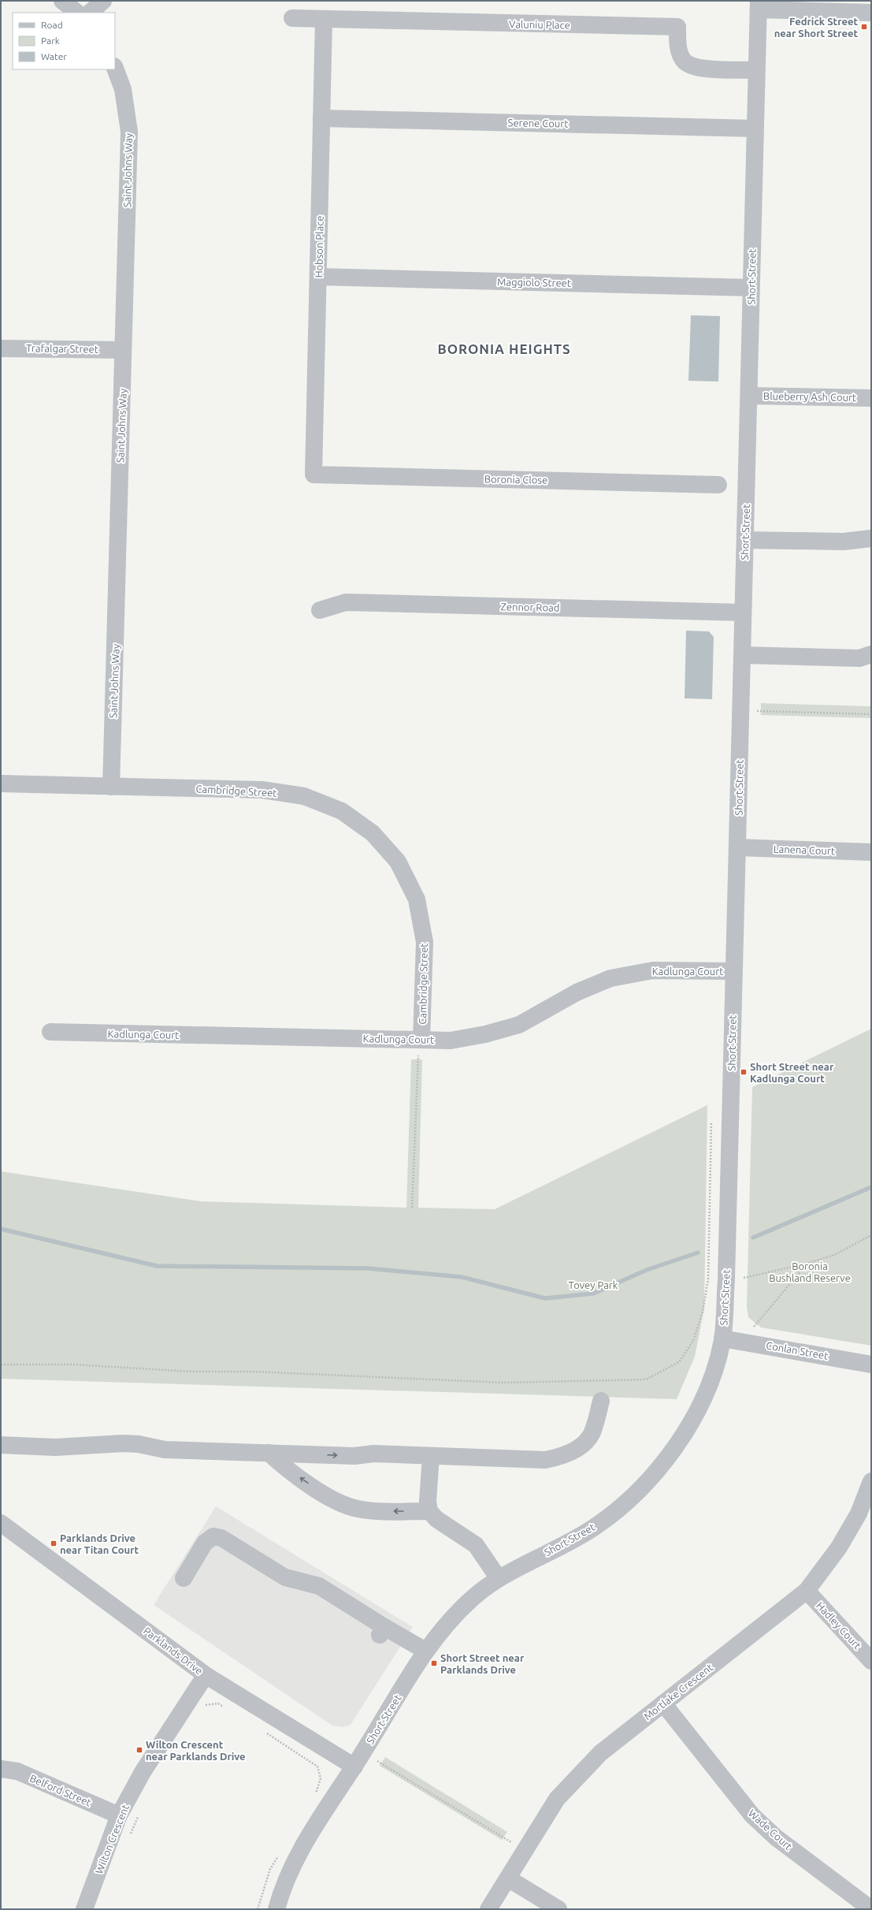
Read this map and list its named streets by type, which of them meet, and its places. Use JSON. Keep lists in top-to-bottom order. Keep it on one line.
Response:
{"streets":{"street":["Valuniu Place","Serene Court","Saint Johns Way","Hobson Place","Short Street","Maggiolo Street","Trafalgar Street","Blueberry Ash Court","Boronia Close","Zennor Road","Cambridge Street","Lanena Court","Kadlunga Court","Conlan Street","Hadley Court","Parklands Drive","Mortlake Crescent","Belford Street","Wade Court","Wilton Crescent"]},"crossings":[["Valuniu Place","Hobson Place"],["Valuniu Place","Short Street"],["Serene Court","Hobson Place"],["Serene Court","Short Street"],["Saint Johns Way","Trafalgar Street"],["Saint Johns Way","Cambridge Street"],["Hobson Place","Maggiolo Street"],["Hobson Place","Boronia Close"],["Short Street","Maggiolo Street"],["Short Street","Blueberry Ash Court"],["Short Street","Zennor Road"],["Short Street","Lanena Court"],["Short Street","Kadlunga Court"],["Short Street","Conlan Street"],["Short Street","Parklands Drive"],["Cambridge Street","Kadlunga Court"],["Hadley Court","Mortlake Crescent"],["Parklands Drive","Wilton Crescent"],["Mortlake Crescent","Wade Court"],["Belford Street","Wilton Crescent"]],"districts":["BORONIA HEIGHTS"],"parks":["Boronia Bushland Reserve","Tovey Park"],"places":{"transit":["Fedrick Street near Short Street","Short Street near Kadlunga Court","Parklands Drive near Titan Court","Short Street near Parklands Drive","Wilton Crescent near Parklands Drive"]},"legend":["Road","Park","Water"]}
